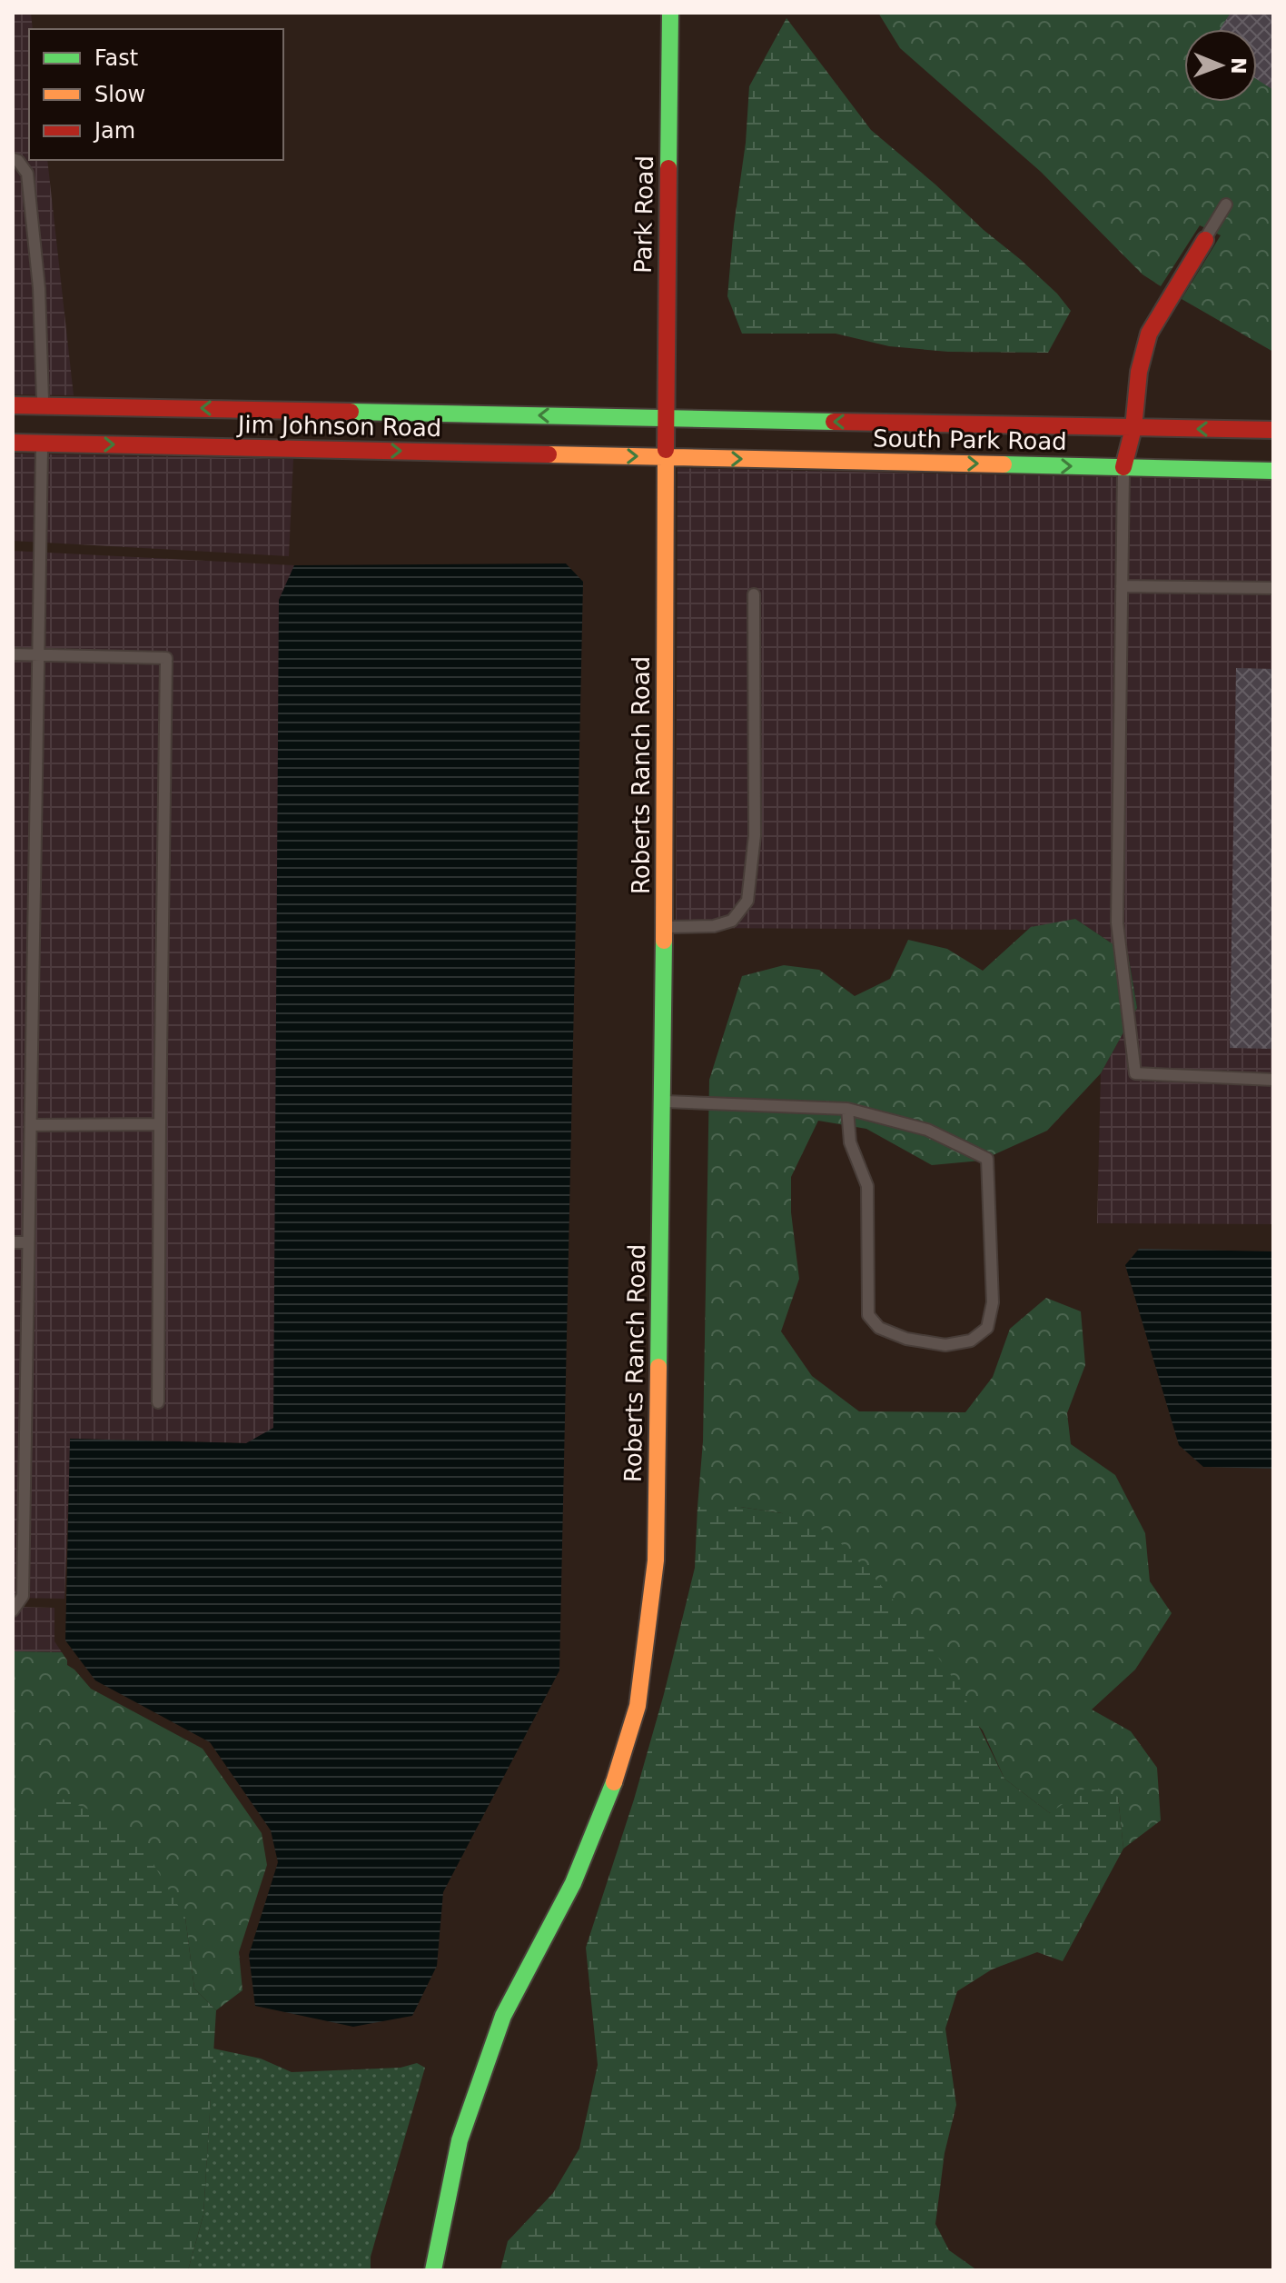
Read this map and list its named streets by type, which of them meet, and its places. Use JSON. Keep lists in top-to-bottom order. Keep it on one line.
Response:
{"streets":{"main road":["Park Road","Jim Johnson Road","South Park Road","Roberts Ranch Road"]},"crossings":[["Park Road","Jim Johnson Road"],["Park Road","South Park Road"],["Park Road","Roberts Ranch Road"],["Jim Johnson Road","South Park Road"],["Jim Johnson Road","Roberts Ranch Road"],["South Park Road","Roberts Ranch Road"]],"legend":["Fast","Slow","Jam"],"north":"right"}
